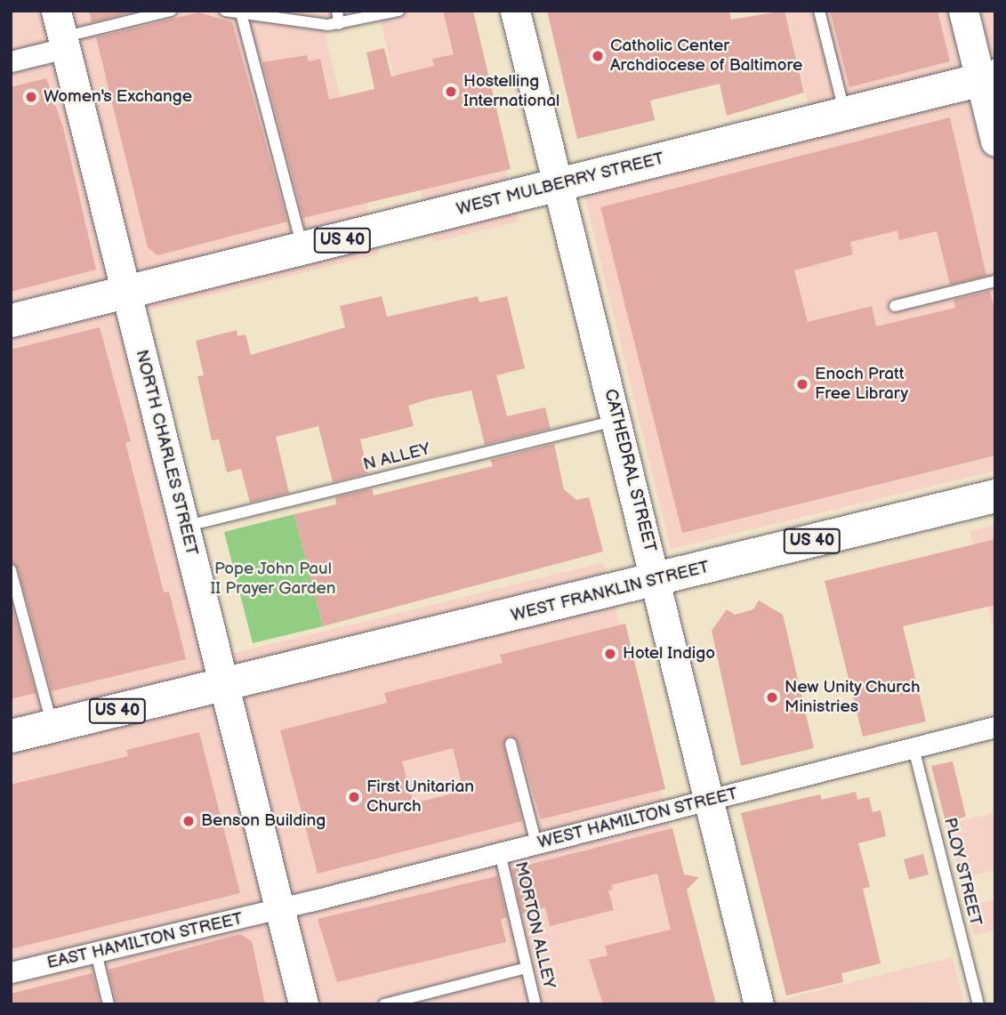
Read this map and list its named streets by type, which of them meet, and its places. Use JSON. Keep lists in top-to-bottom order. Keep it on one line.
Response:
{"streets":{"main road":["WEST MULBERRY STREET","US 40","NORTH CHARLES STREET","CATHEDRAL STREET","WEST FRANKLIN STREET"],"street":["WEST HAMILTON STREET","EAST HAMILTON STREET"],"lane":["N ALLEY","PLOY STREET","MORTON ALLEY"]},"crossings":[["WEST MULBERRY STREET","US 40"],["WEST MULBERRY STREET","NORTH CHARLES STREET"],["WEST MULBERRY STREET","CATHEDRAL STREET"],["US 40","NORTH CHARLES STREET"],["US 40","WEST FRANKLIN STREET"],["NORTH CHARLES STREET","N ALLEY"],["NORTH CHARLES STREET","WEST FRANKLIN STREET"],["NORTH CHARLES STREET","WEST HAMILTON STREET"],["NORTH CHARLES STREET","EAST HAMILTON STREET"],["N ALLEY","CATHEDRAL STREET"],["CATHEDRAL STREET","WEST FRANKLIN STREET"],["CATHEDRAL STREET","WEST HAMILTON STREET"],["WEST HAMILTON STREET","PLOY STREET"],["WEST HAMILTON STREET","MORTON ALLEY"],["WEST HAMILTON STREET","EAST HAMILTON STREET"]],"parks":["Pope John Paul II Prayer Garden"],"places":["Catholic Center Archdiocese of Baltimore","Hostelling International","Women's Exchange","Enoch Pratt Free Library","Hotel Indigo","New Unity Church Ministries","First Unitarian Church","Benson Building"]}
